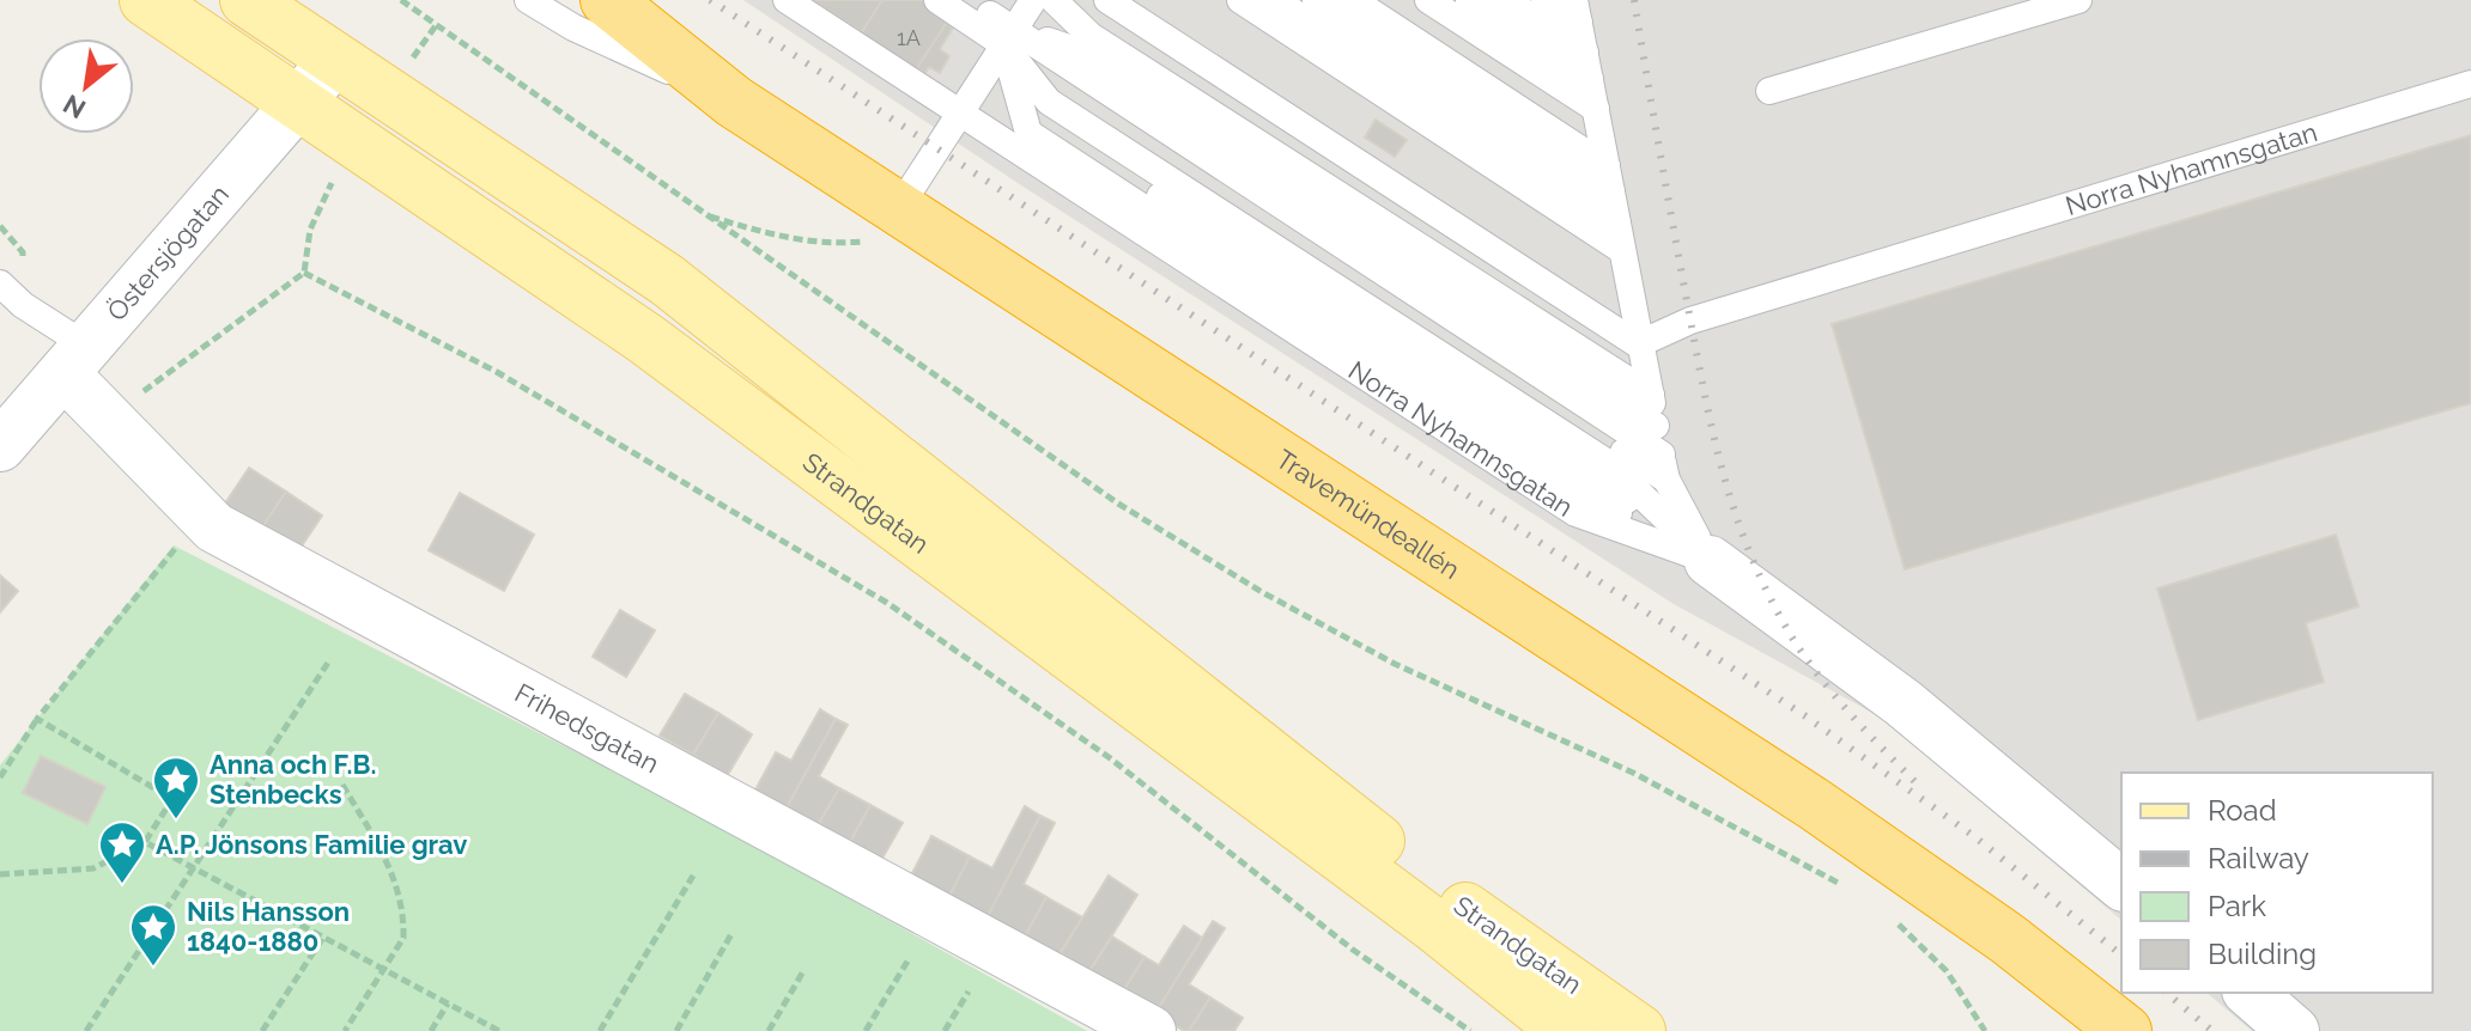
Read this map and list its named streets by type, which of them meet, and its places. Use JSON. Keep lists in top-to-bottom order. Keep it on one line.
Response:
{"streets":{"highway":["Travemündeallén"],"main road":["Strandgatan"],"street":["Norra Nyhamnsgatan","Östersjögatan","Frihedsgatan"]},"crossings":[["Östersjögatan","Strandgatan"],["Östersjögatan","Frihedsgatan"]],"places":{"place":["Anna och F.B. Stenbecks","A.P. Jönsons Familie grav","Nils Hansson 1840-1880"]},"house_numbers":["1A"],"legend":["Road","Railway","Park","Building"],"north":"bottom left"}
